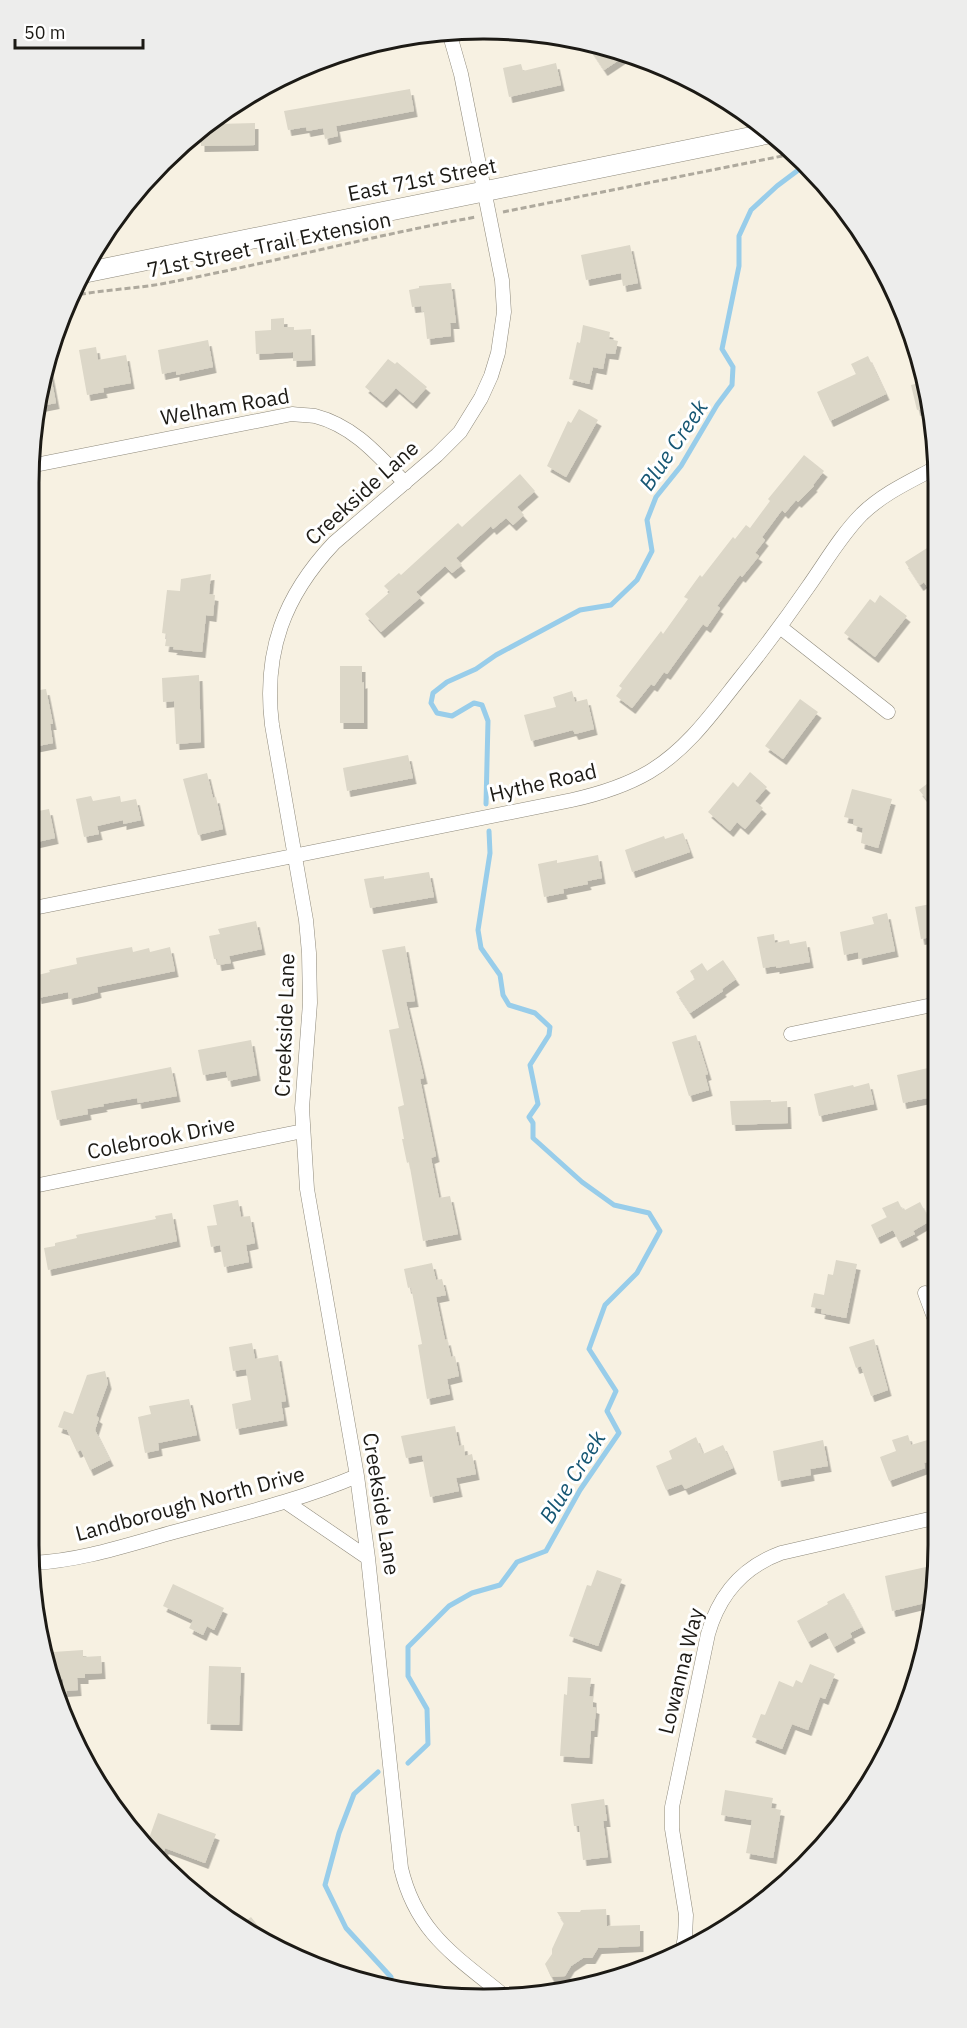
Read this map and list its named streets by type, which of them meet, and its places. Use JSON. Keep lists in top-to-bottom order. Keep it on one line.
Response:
{"streets":{"main road":["East 71st Street"],"street":["Welham Road","Creekside Lane","Hythe Road","Colebrook Drive","Landborough North Drive","Lowanna Way"],"path":["71st Street Trail Extension"]},"crossings":[["East 71st Street","Creekside Lane"],["Welham Road","Creekside Lane"],["Creekside Lane","Hythe Road"],["Creekside Lane","Colebrook Drive"],["Creekside Lane","Landborough North Drive"]],"water":["Blue Creek"],"scale_bar":"50 m"}
